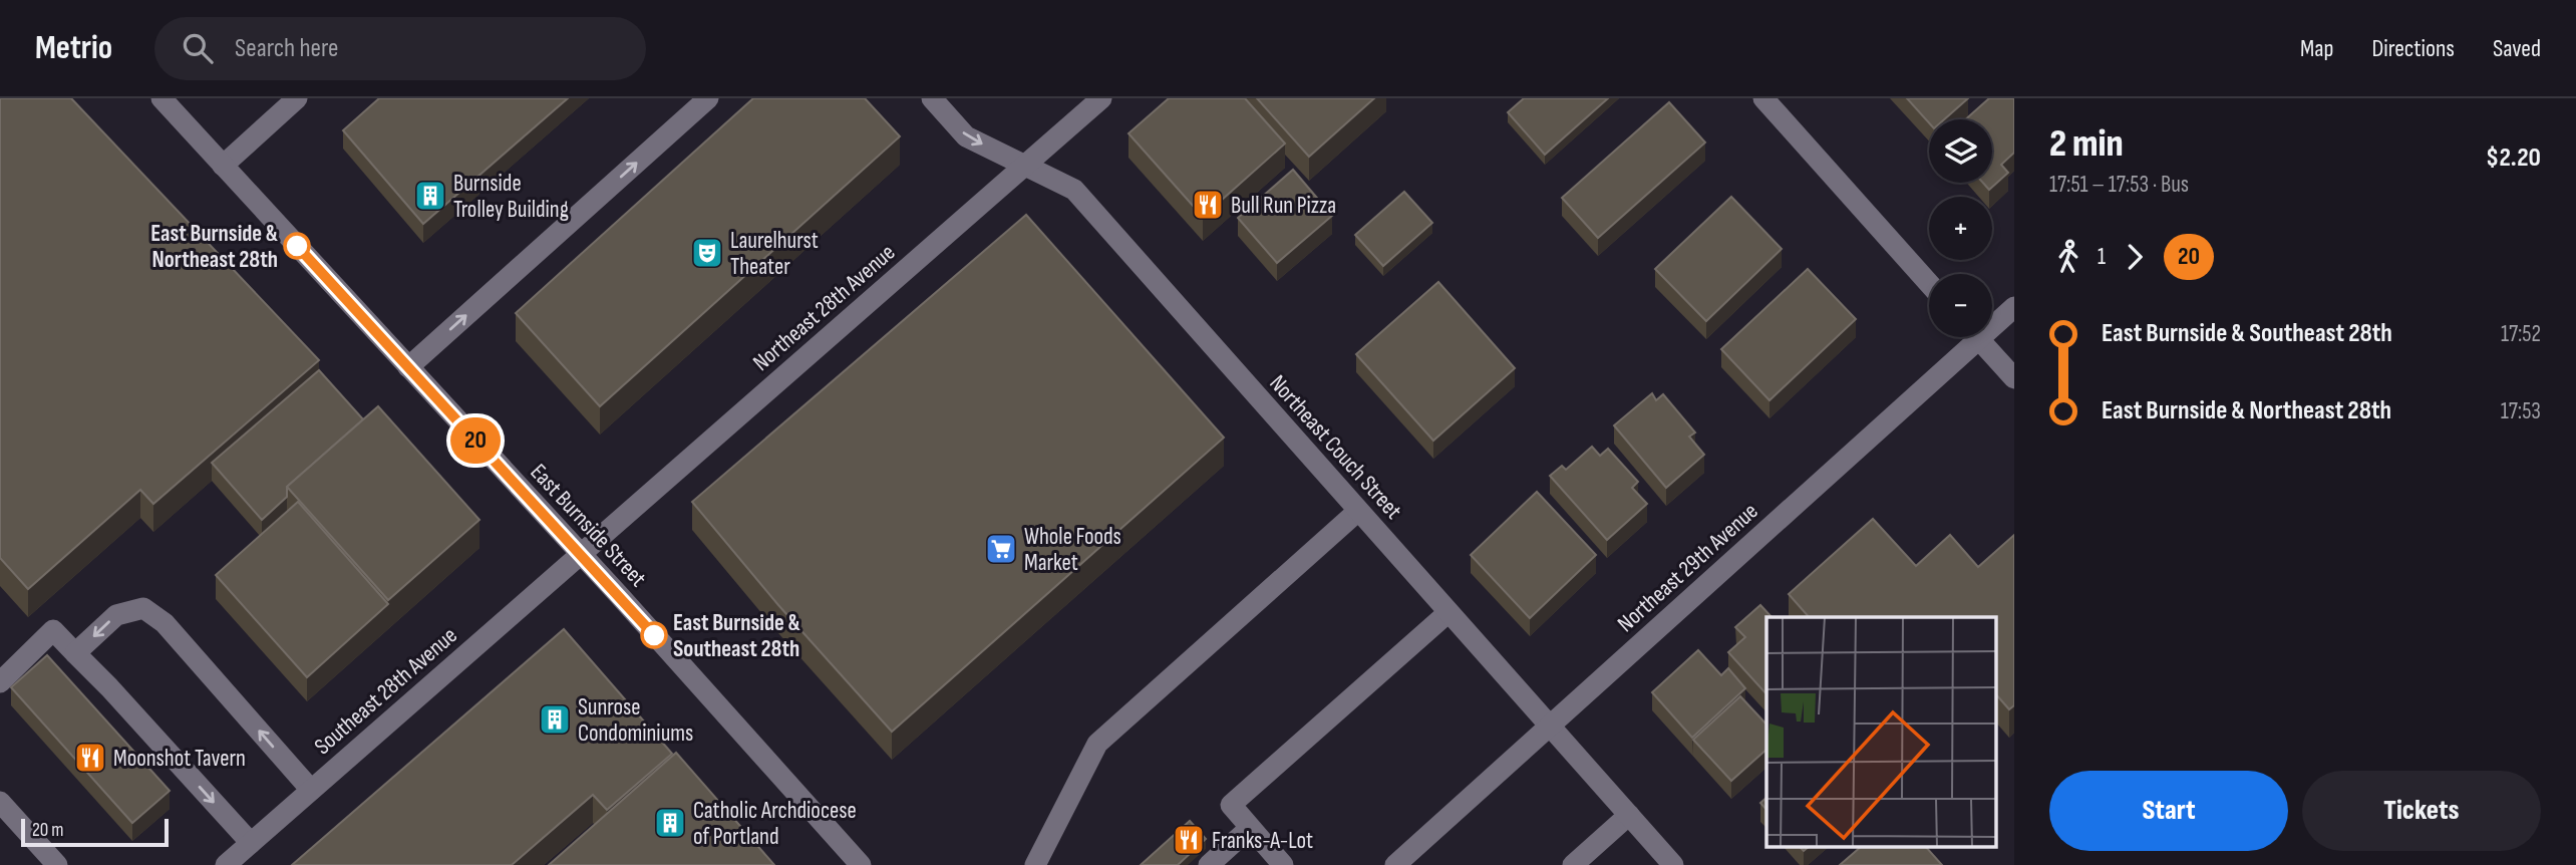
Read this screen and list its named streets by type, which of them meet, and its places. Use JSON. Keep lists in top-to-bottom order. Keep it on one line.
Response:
{"streets":{"street":["Northeast 28th Avenue","Northeast Couch Street","East Burnside Street","Northeast 29th Avenue","Southeast 28th Avenue"]},"crossings":[["Northeast 28th Avenue","Northeast Couch Street"],["Northeast 28th Avenue","East Burnside Street"],["Northeast 28th Avenue","Southeast 28th Avenue"],["Northeast Couch Street","Northeast 29th Avenue"],["East Burnside Street","Southeast 28th Avenue"]],"places":{"building":["Burnside Trolley Building","Sunrose Condominiums","Catholic Archdiocese of Portland"],"restaurant":["Bull Run Pizza","Moonshot Tavern","Franks-A-Lot"],"other":["East Burnside & Northeast 28th","East Burnside & Southeast 28th"],"theatre":["Laurelhurst Theater"],"supermarket":["Whole Foods Market"]},"lines":["bus line 20"],"scale_bar":"20 m","page":{"header":"Metrio","search":"Search here","nav":["Map","Directions","Saved"],"on_map":"20","heading":["2 min","17:51 – 17:53 · Bus","$2.20"],"map_buttons":["+","−"],"legs":["1","20"],"list":[{"name":"East Burnside & Southeast 28th","value":"17:52"},{"name":"East Burnside & Northeast 28th","value":"17:53"}],"buttons":["Start","Tickets"],"scale":"20 m"}}
